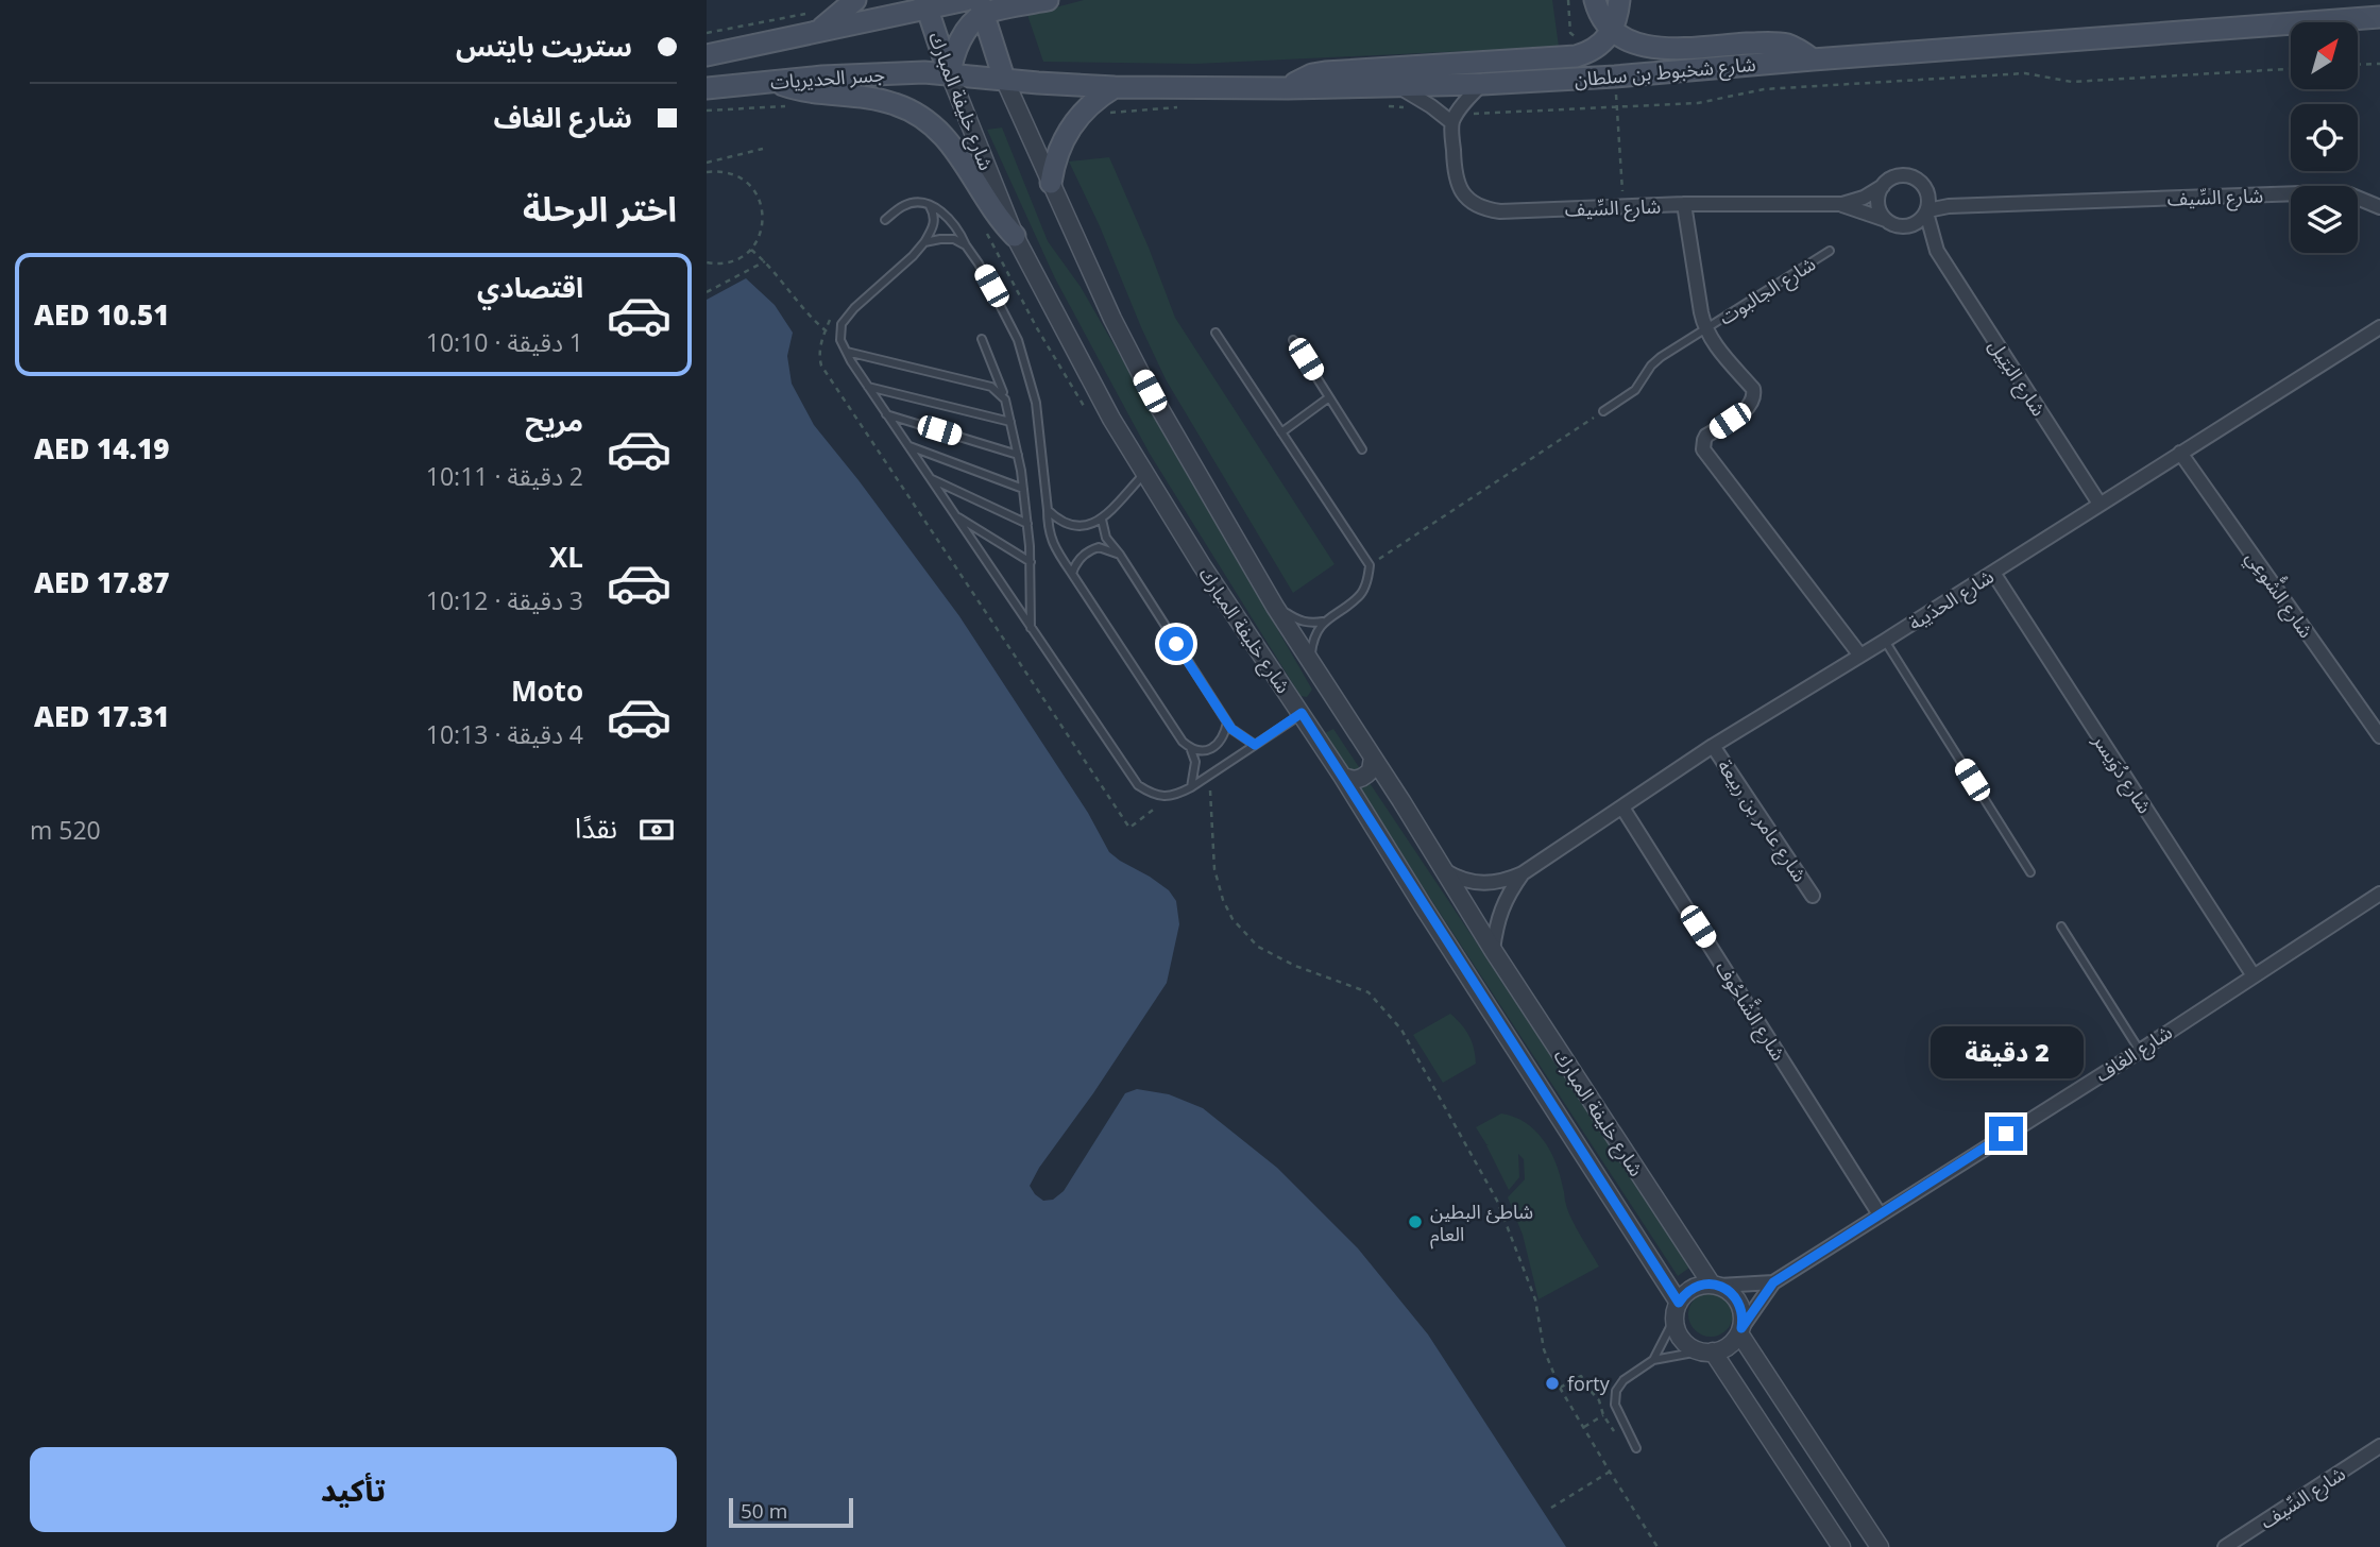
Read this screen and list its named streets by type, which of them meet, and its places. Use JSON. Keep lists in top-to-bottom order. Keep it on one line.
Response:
{"streets":{"main road":["شارع شخبوط بن سلطان","جسر الحديريات","شارع خليفة المبارك"],"street":["شارع السِّيف","شارع الجالبوت","شارع البَتِيل","شارع الشُّوعِي","شارع الحدَيبة","شارع دُوَيسر","شارع عامر بن ربيعة","شارع الشَّاحُوف","شارع الغاف"]},"crossings":[["شارع شخبوط بن سلطان","جسر الحديريات"],["شارع شخبوط بن سلطان","شارع خليفة المبارك"],["جسر الحديريات","شارع خليفة المبارك"],["شارع خليفة المبارك","شارع الحدَيبة"],["شارع خليفة المبارك","شارع الغاف"],["شارع السِّيف","شارع الجالبوت"],["شارع السِّيف","شارع البَتِيل"],["شارع الجالبوت","شارع الحدَيبة"],["شارع البَتِيل","شارع الحدَيبة"],["شارع الشُّوعِي","شارع الحدَيبة"],["شارع الحدَيبة","شارع دُوَيسر"],["شارع الحدَيبة","شارع عامر بن ربيعة"],["شارع الحدَيبة","شارع الشَّاحُوف"],["شارع دُوَيسر","شارع الغاف"],["شارع الشَّاحُوف","شارع الغاف"]],"places":["شاطئ البطين العام","forty"],"scale_bar":"50 m","north":"top right","page":{"banner":["ستريت بايتس","شارع الغاف"],"heading":"اختر الرحلة","list":[{"name":"اقتصادي","note":"1 دقيقة · 10:10","value":"AED 10.51"},{"name":"مريح","note":"2 دقيقة · 10:11","value":"AED 14.19"},{"name":"XL","note":"3 دقيقة · 10:12","value":"AED 17.87"},{"name":"Moto","note":"4 دقيقة · 10:13","value":"AED 17.31"}],"pay":["نقدًا","520 m"],"bubble":"2 دقيقة","buttons":"تأكيد","scale":"50 m"}}
